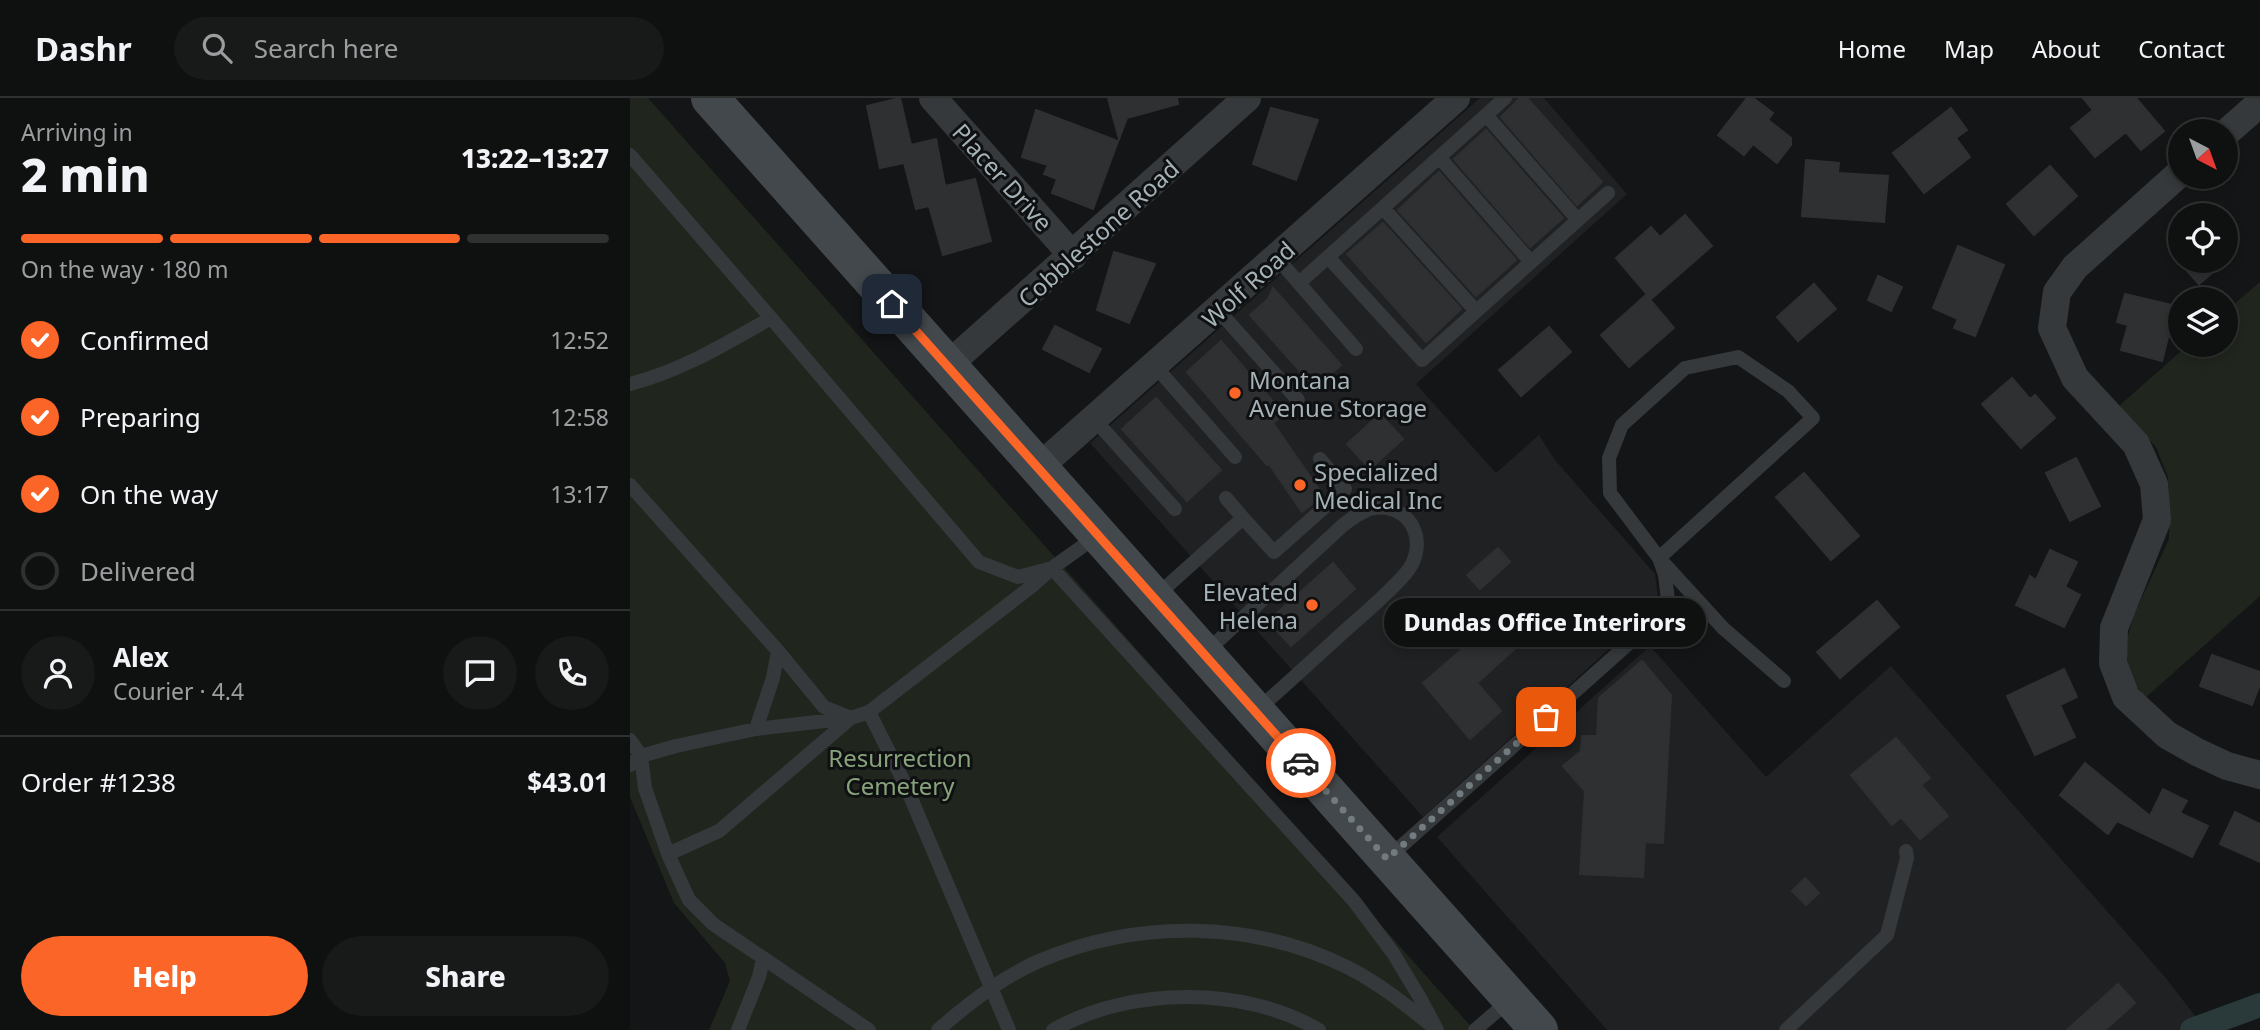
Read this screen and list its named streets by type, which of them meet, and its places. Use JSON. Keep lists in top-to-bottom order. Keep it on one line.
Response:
{"streets":{"street":["Placer Drive","Cobblestone Road","Wolf Road"]},"crossings":[["Placer Drive","Cobblestone Road"]],"parks":["Resurrection Cemetery"],"places":["Montana Avenue Storage","Specialized Medical Inc","Elevated Helena","Dundas Office Interirors"],"north":"bottom right","page":{"header":"Dashr","search":"Search here","nav":["Home","Map","About","Contact"],"heading":["2 min","Arriving in","13:22–13:27"],"panel":["Alex","Courier · 4.4","Order #1238","$43.01"],"bar":"On the way · 180 m","list":[["Confirmed","12:52"],["Preparing","12:58"],["On the way","13:17"],"Delivered"],"bubble":"Dundas Office Interirors","buttons":["Help","Share"]}}
